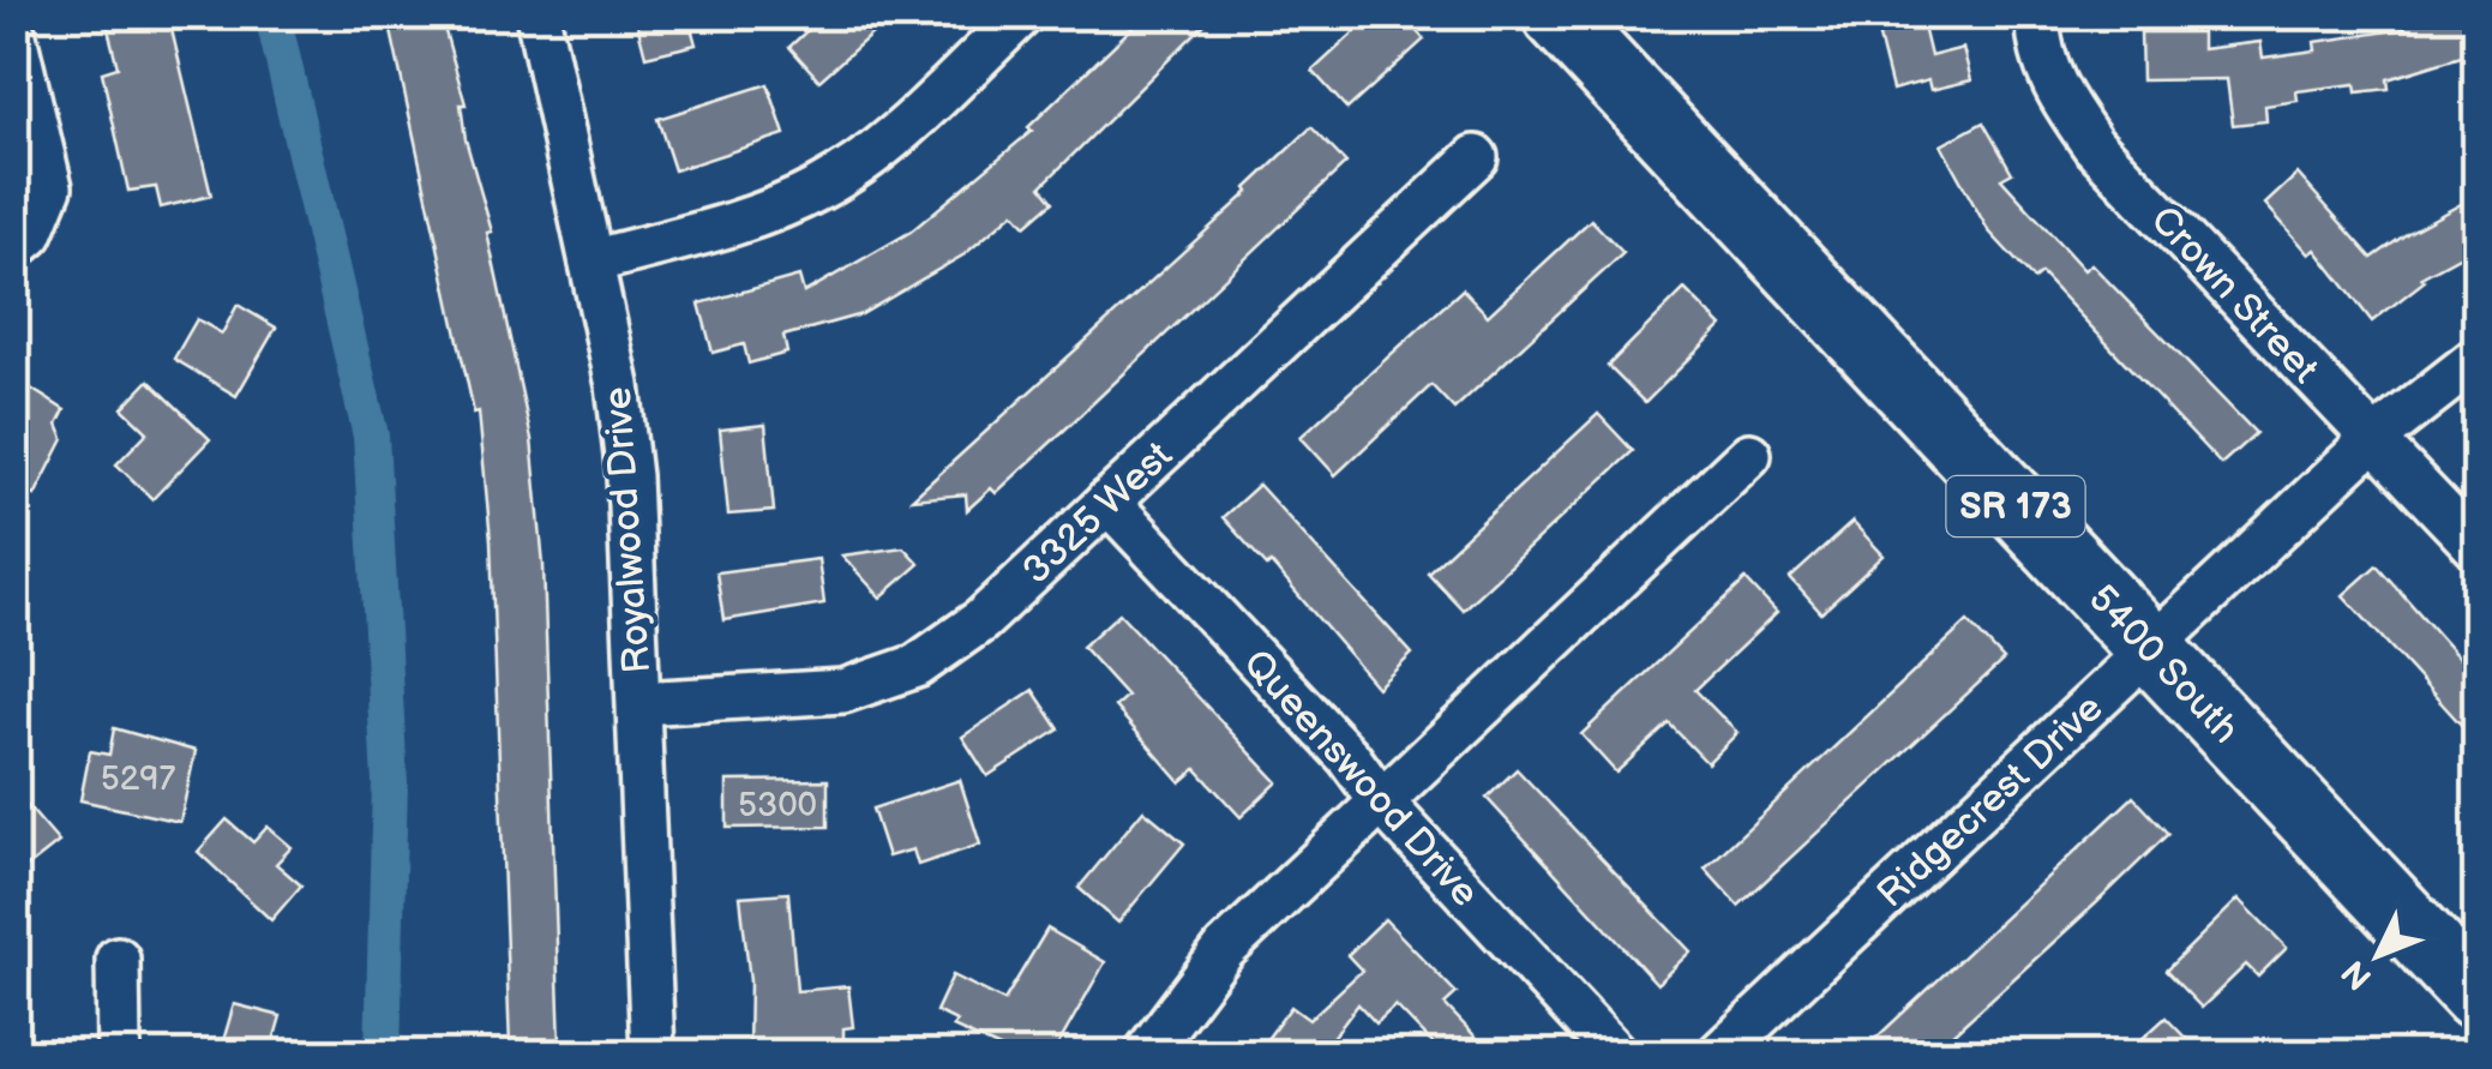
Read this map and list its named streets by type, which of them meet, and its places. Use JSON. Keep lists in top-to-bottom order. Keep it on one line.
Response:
{"streets":{"main road":["SR 173","5400 South"],"street":["Crown Street","3325 West","Royalwood Drive","Queenswood Drive","Ridgecrest Drive"]},"crossings":[["Crown Street","Ridgecrest Drive"],["3325 West","Royalwood Drive"],["3325 West","Queenswood Drive"],["5400 South","Ridgecrest Drive"]],"house_numbers":["5297","5300"],"north":"bottom left"}
